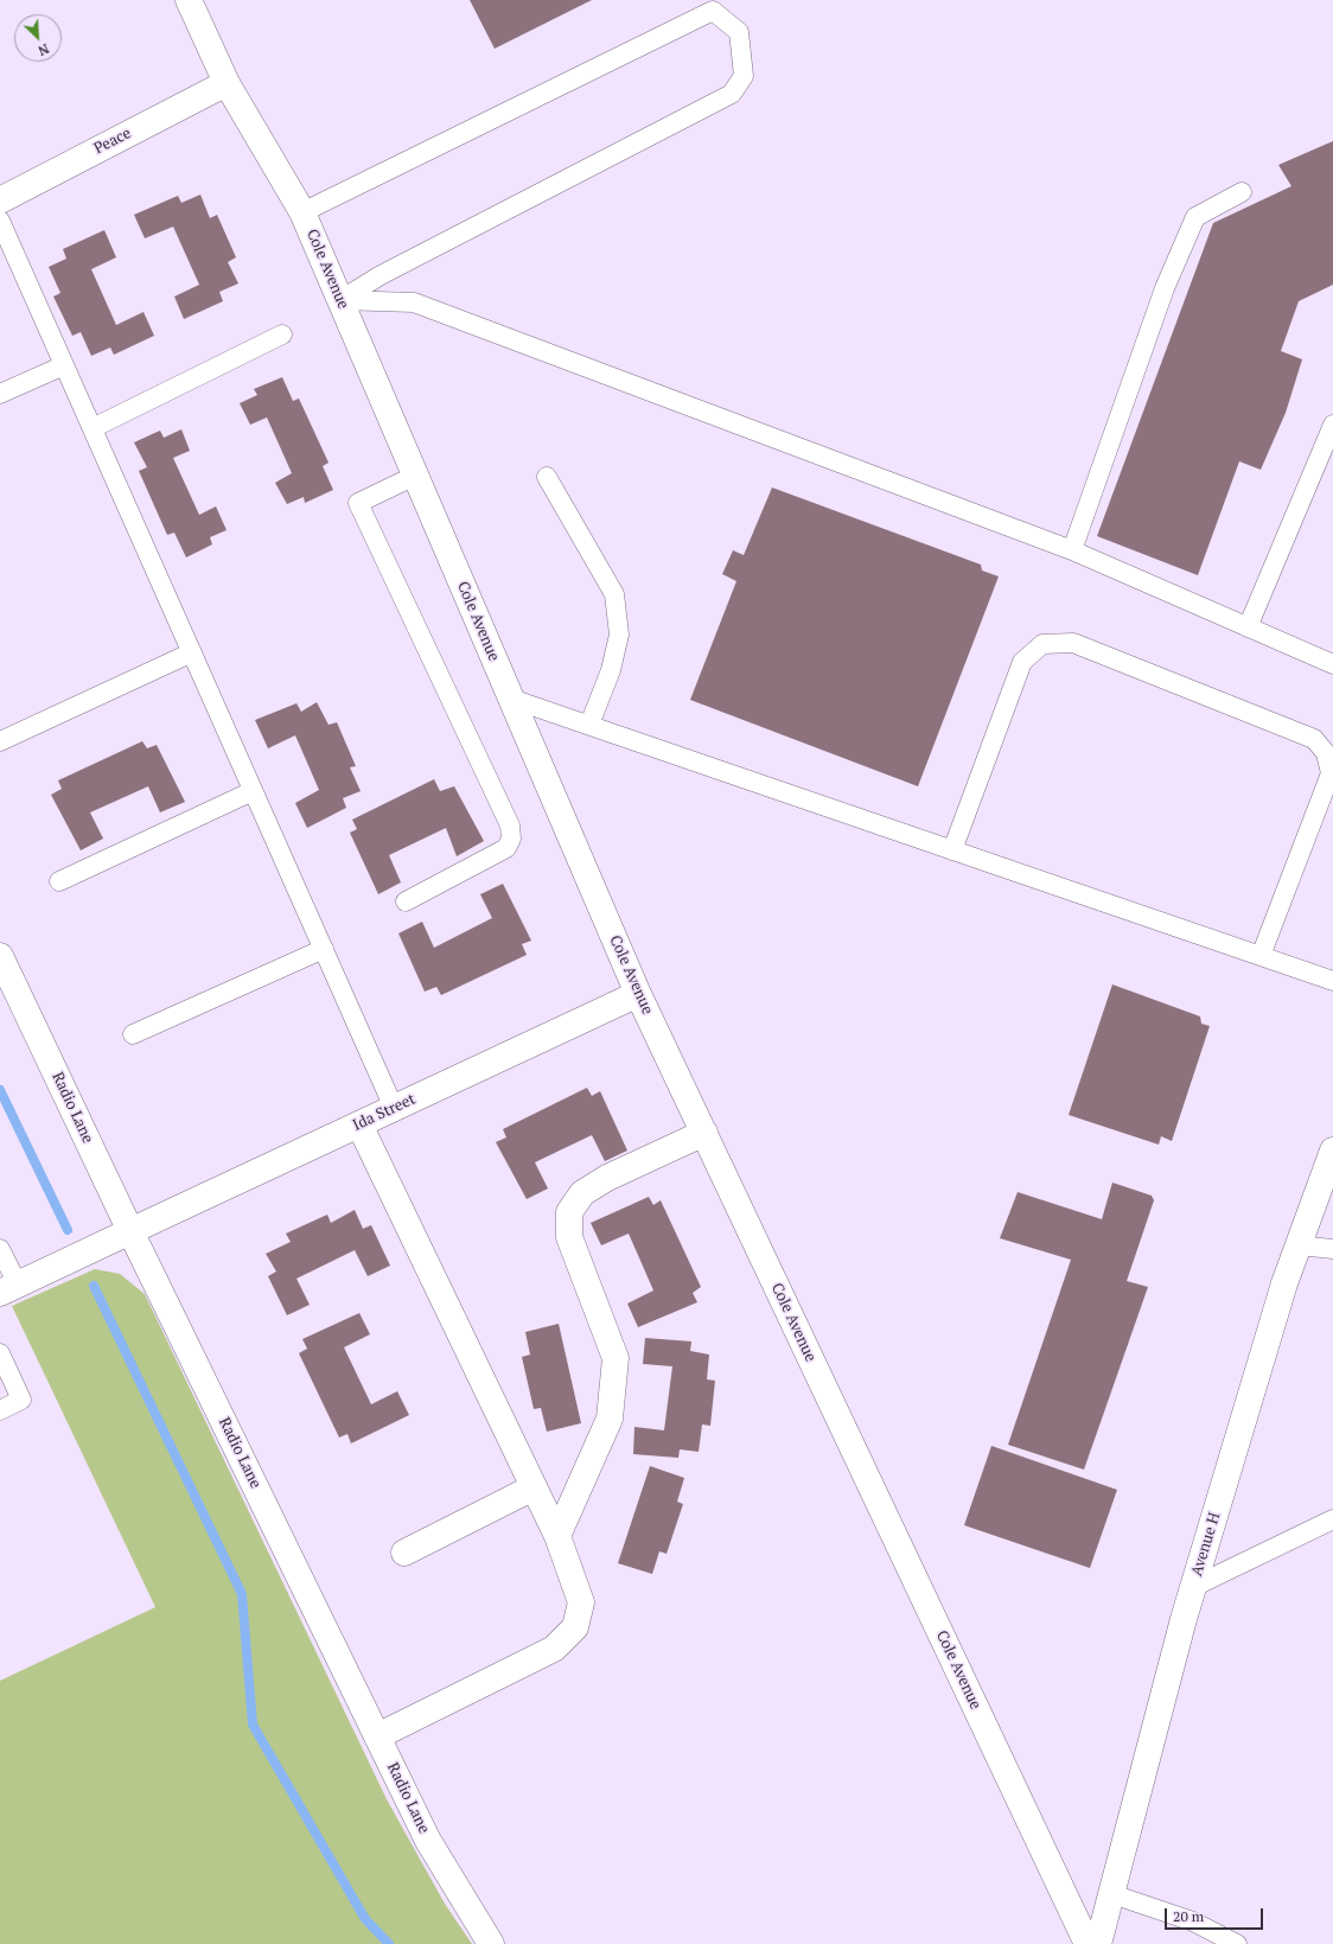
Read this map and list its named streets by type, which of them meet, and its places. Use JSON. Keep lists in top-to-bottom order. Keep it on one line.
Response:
{"streets":{"street":["Peace","Cole Avenue","Radio Lane","Ida Street","Avenue H"]},"crossings":[["Peace","Cole Avenue"],["Cole Avenue","Ida Street"],["Radio Lane","Ida Street"]],"scale_bar":"20 m","north":"bottom right"}
